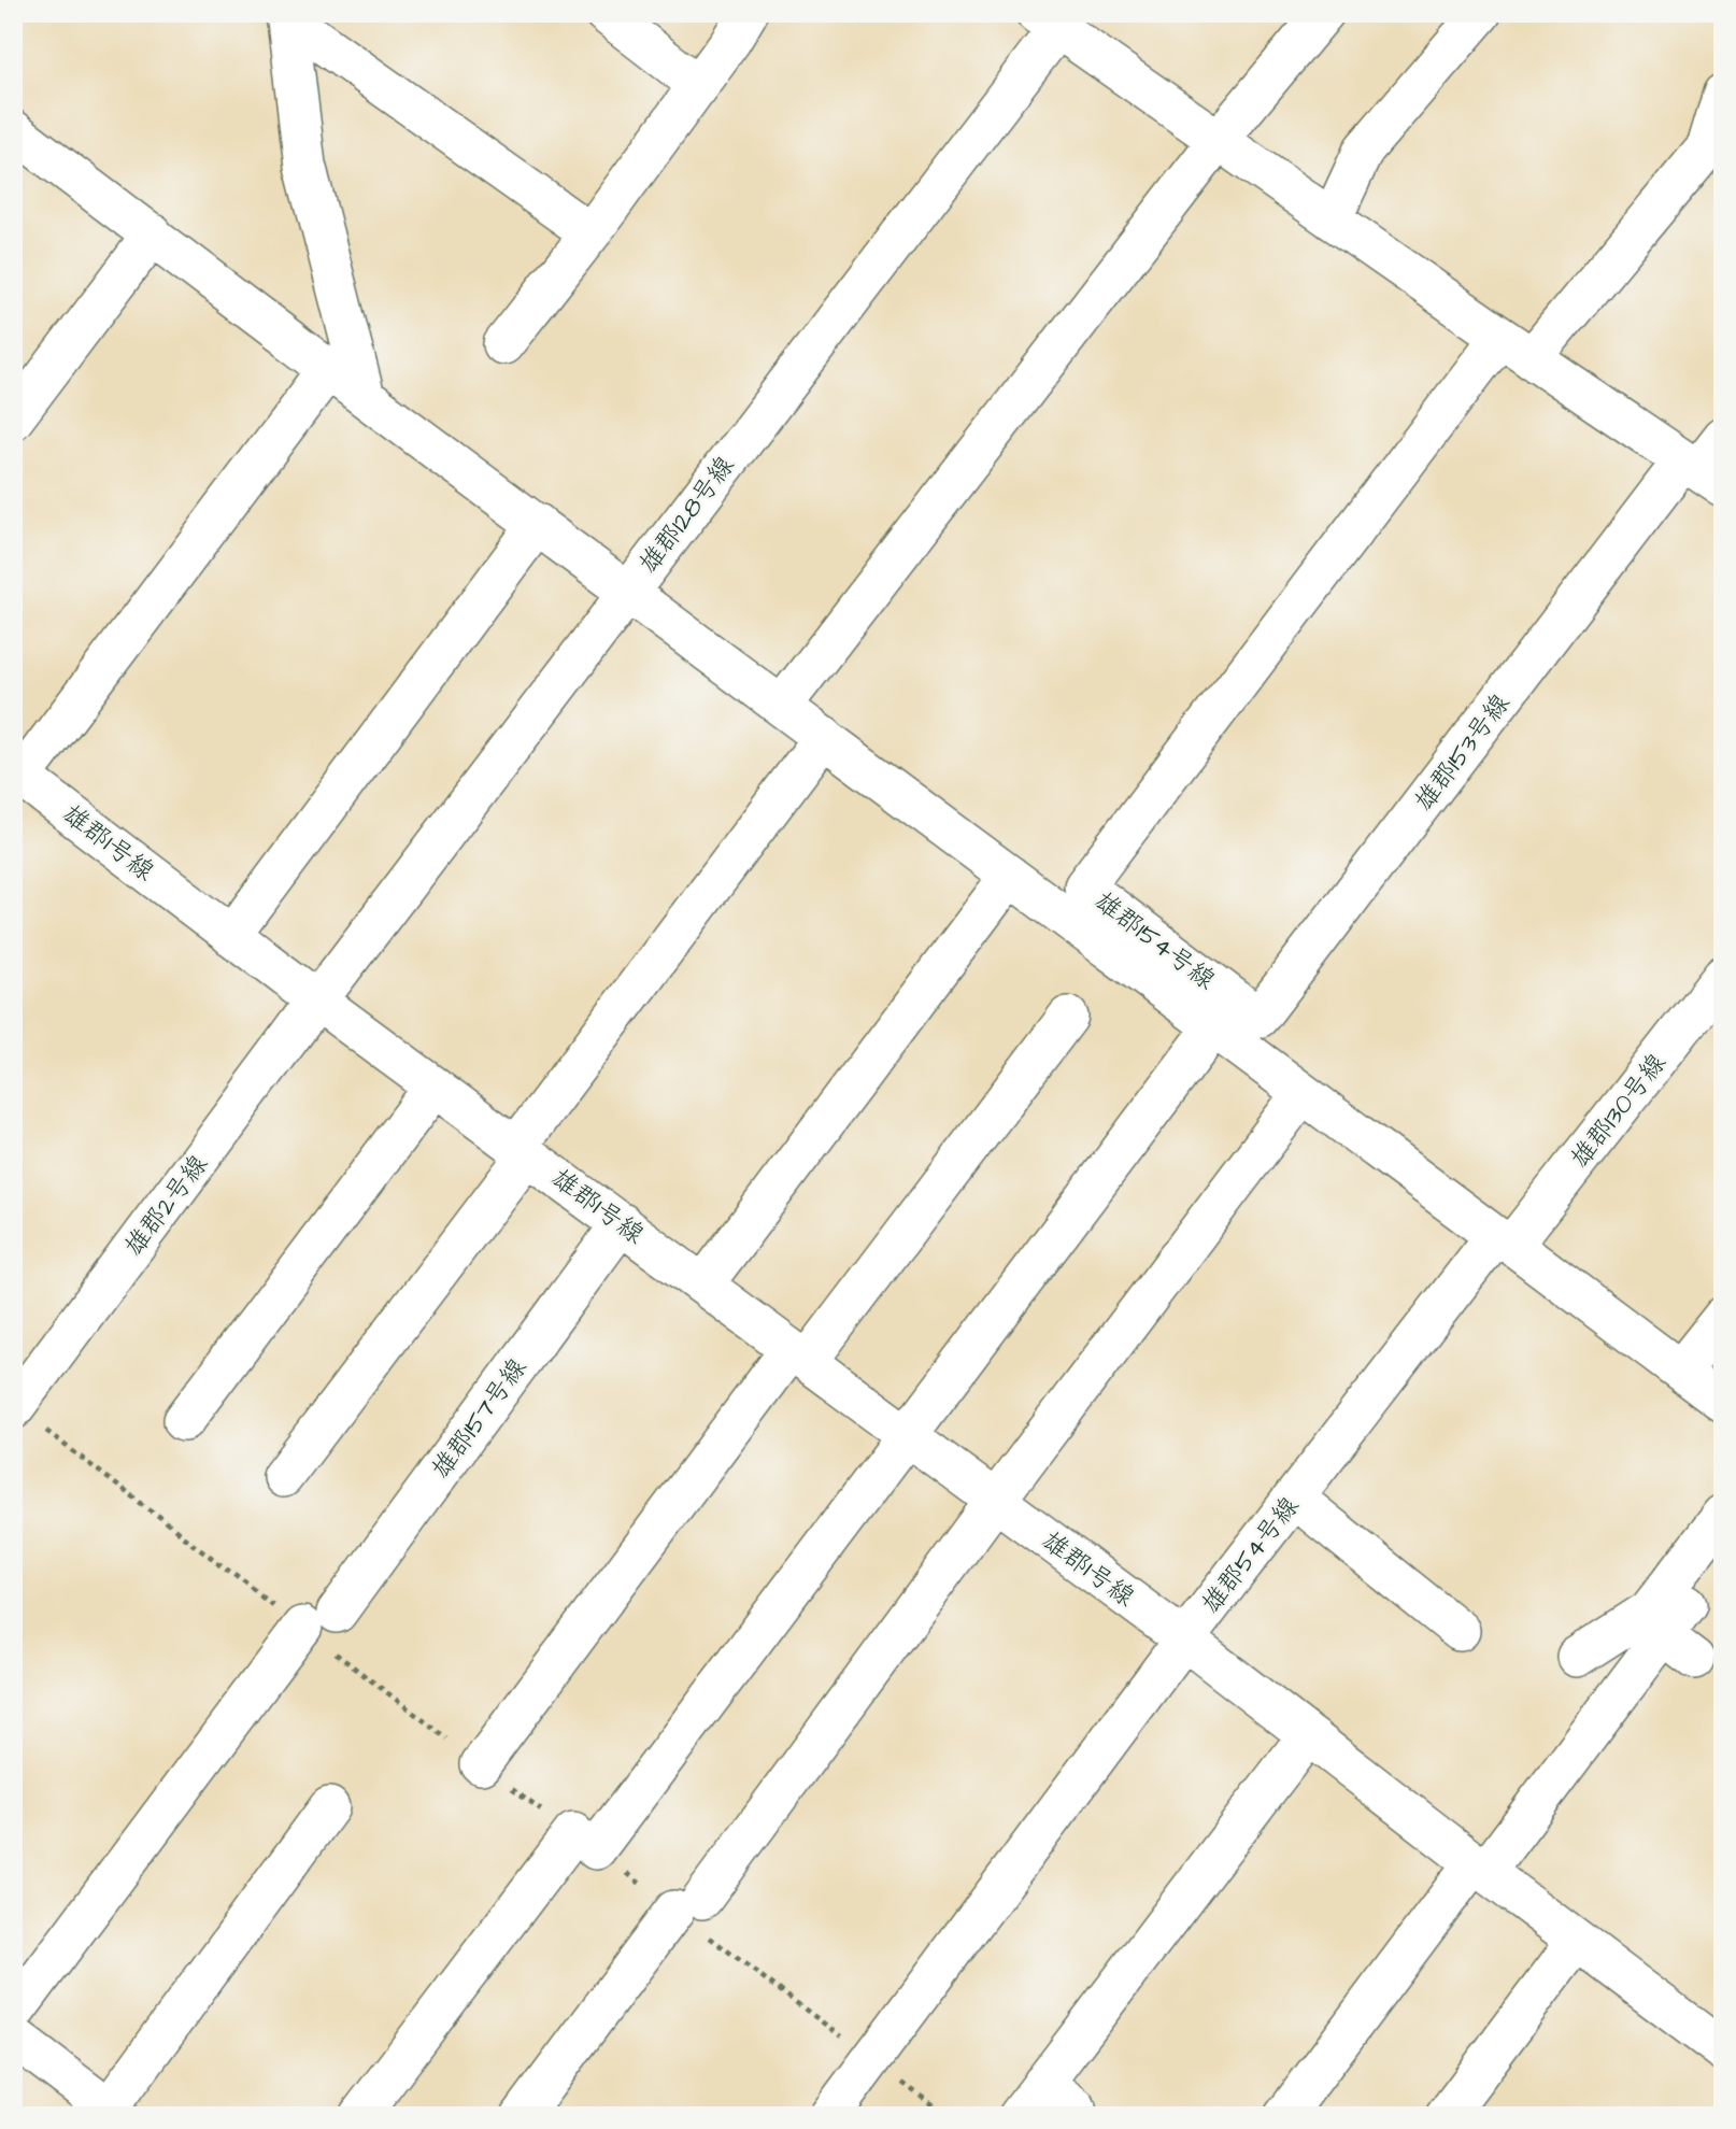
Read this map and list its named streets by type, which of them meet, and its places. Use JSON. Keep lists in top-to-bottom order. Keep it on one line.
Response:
{"streets":{"street":["雄郡128号線","雄郡153号線","雄郡1号線","雄郡154号線","雄郡130号線","雄郡2号線","雄郡157号線","雄郡54号線"]},"crossings":[["雄郡128号線","雄郡1号線"],["雄郡128号線","雄郡2号線"],["雄郡153号線","雄郡154号線"],["雄郡1号線","雄郡154号線"],["雄郡1号線","雄郡2号線"],["雄郡1号線","雄郡157号線"],["雄郡1号線","雄郡54号線"],["雄郡130号線","雄郡54号線"]]}
